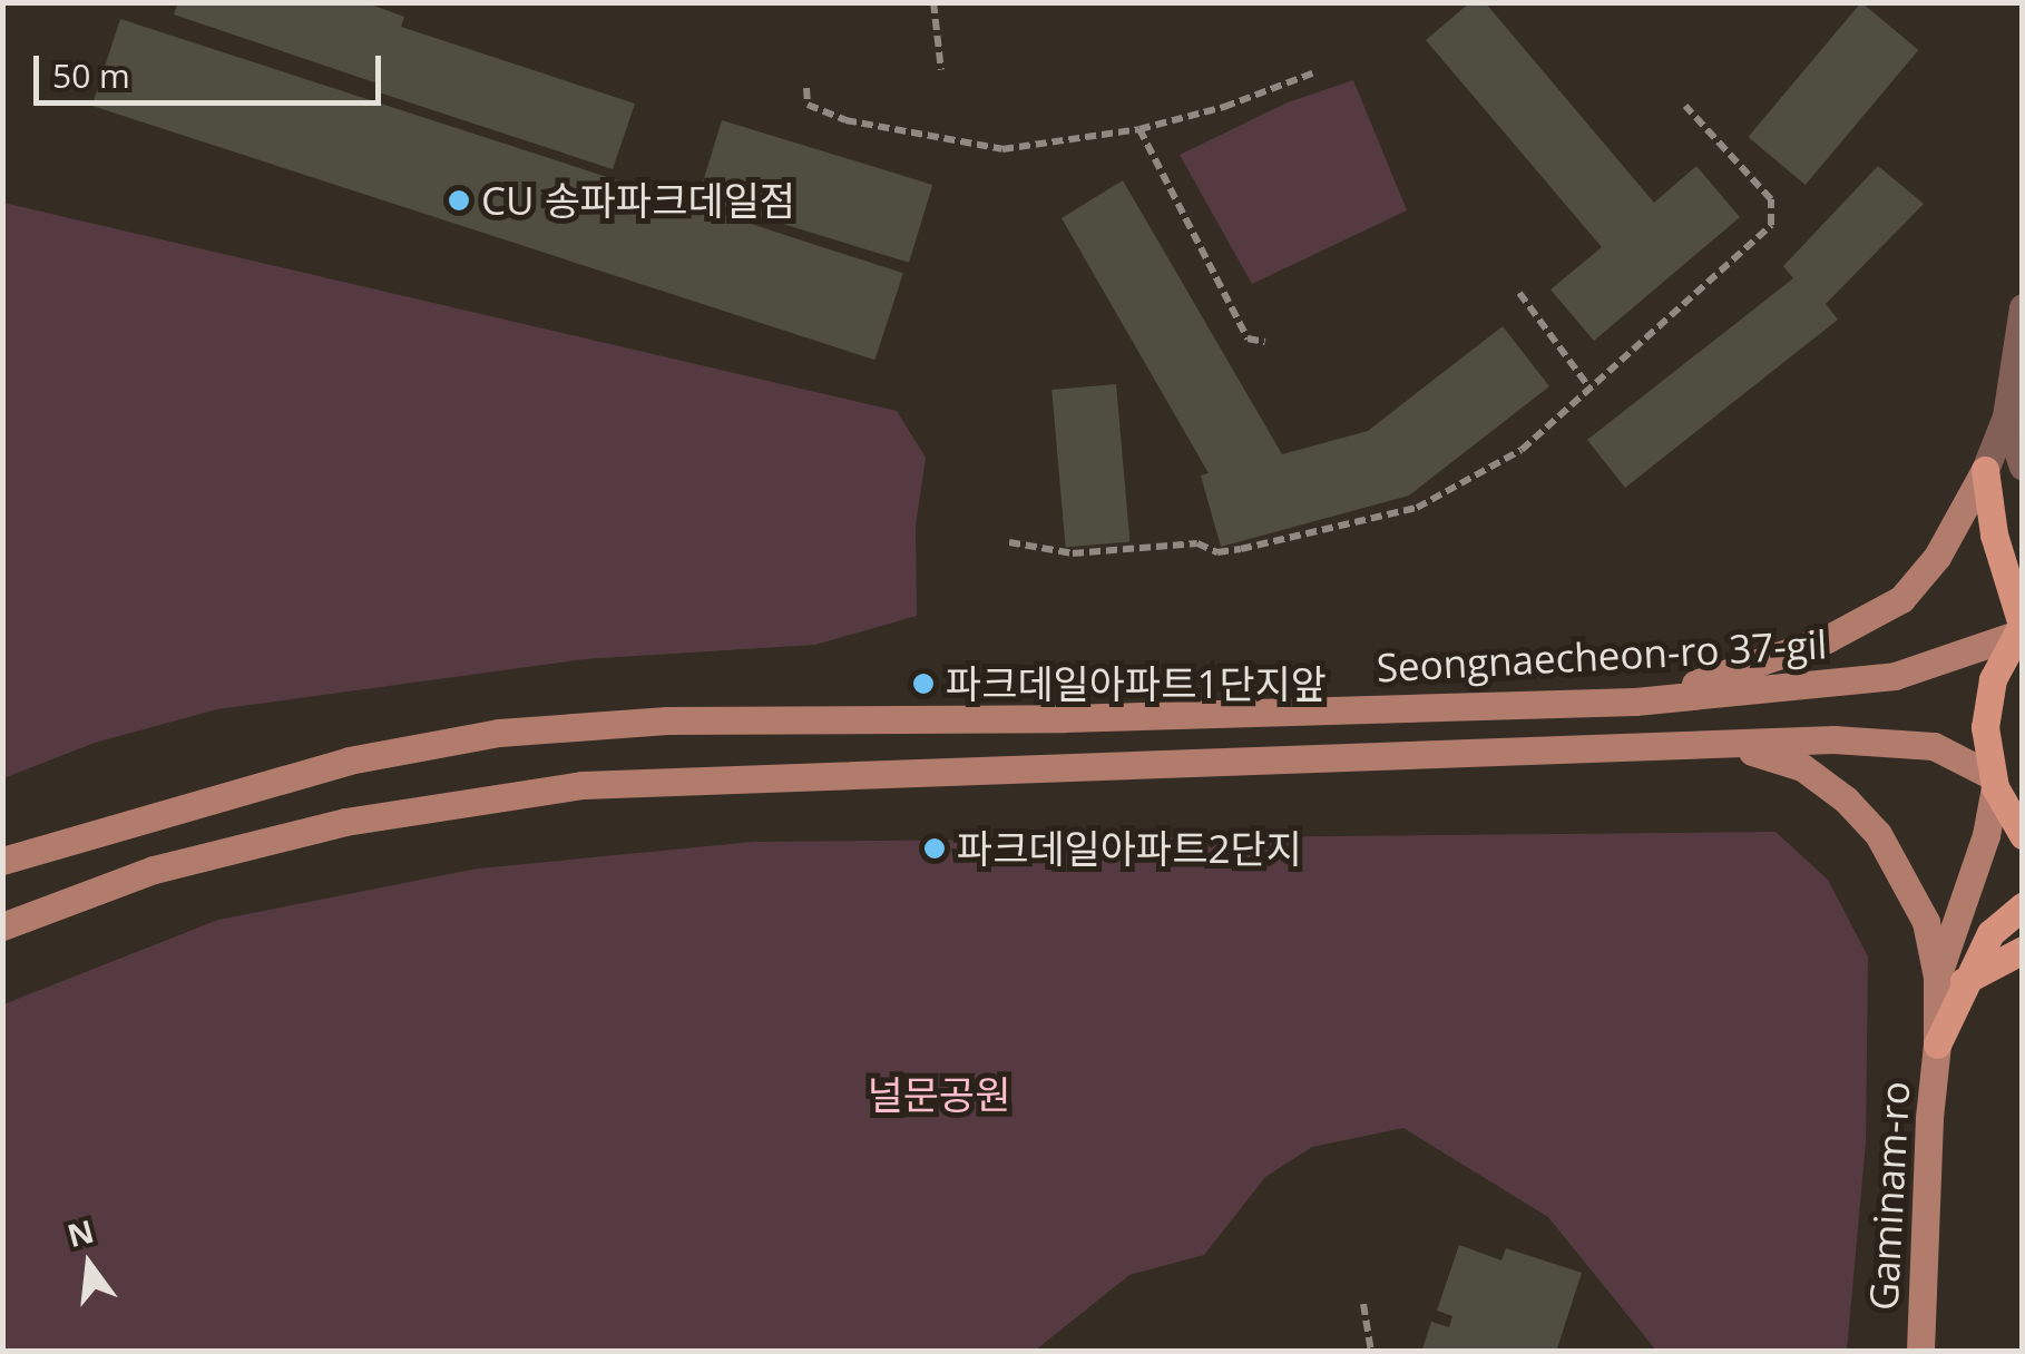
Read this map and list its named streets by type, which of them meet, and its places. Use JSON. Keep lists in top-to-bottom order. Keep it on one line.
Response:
{"streets":{"main road":["Seongnaecheon-ro 37-gil","Gaminam-ro"]},"parks":["널문공원"],"places":["CU 송파파크데일점","파크데일아파트1단지앞","파크데일아파트2단지"],"scale_bar":"50 m","north":"top"}
